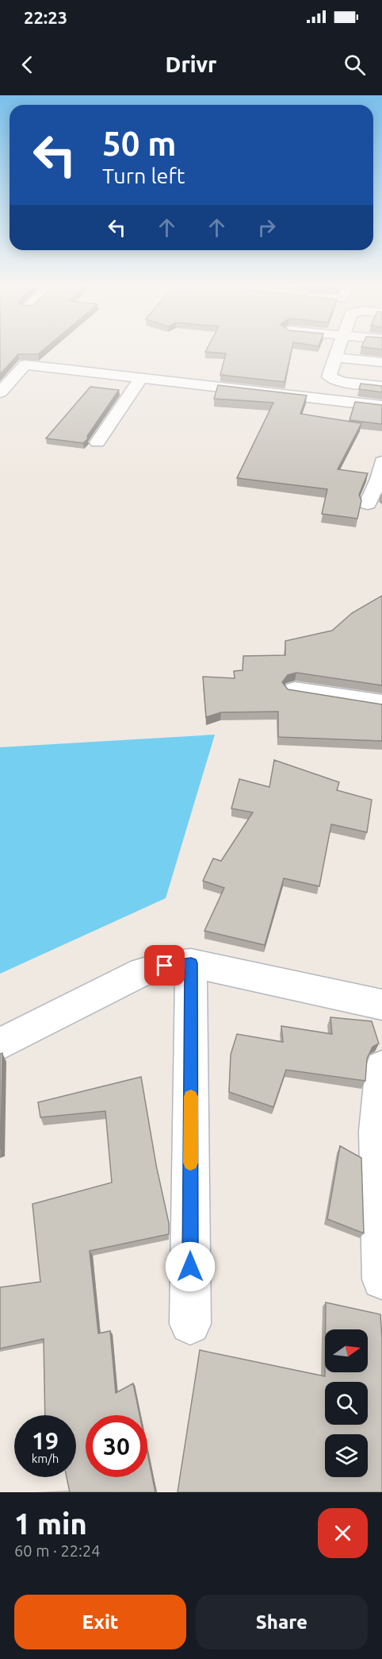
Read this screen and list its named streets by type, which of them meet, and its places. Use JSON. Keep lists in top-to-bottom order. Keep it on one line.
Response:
{"north":"right","page":{"status":"22:23","header":"Drivr","turn":["50 m","Turn left"],"speed":"19 km/h","limit":"30","heading":["1 min","60 m · 22:24"],"buttons":["Exit","Share"]}}
